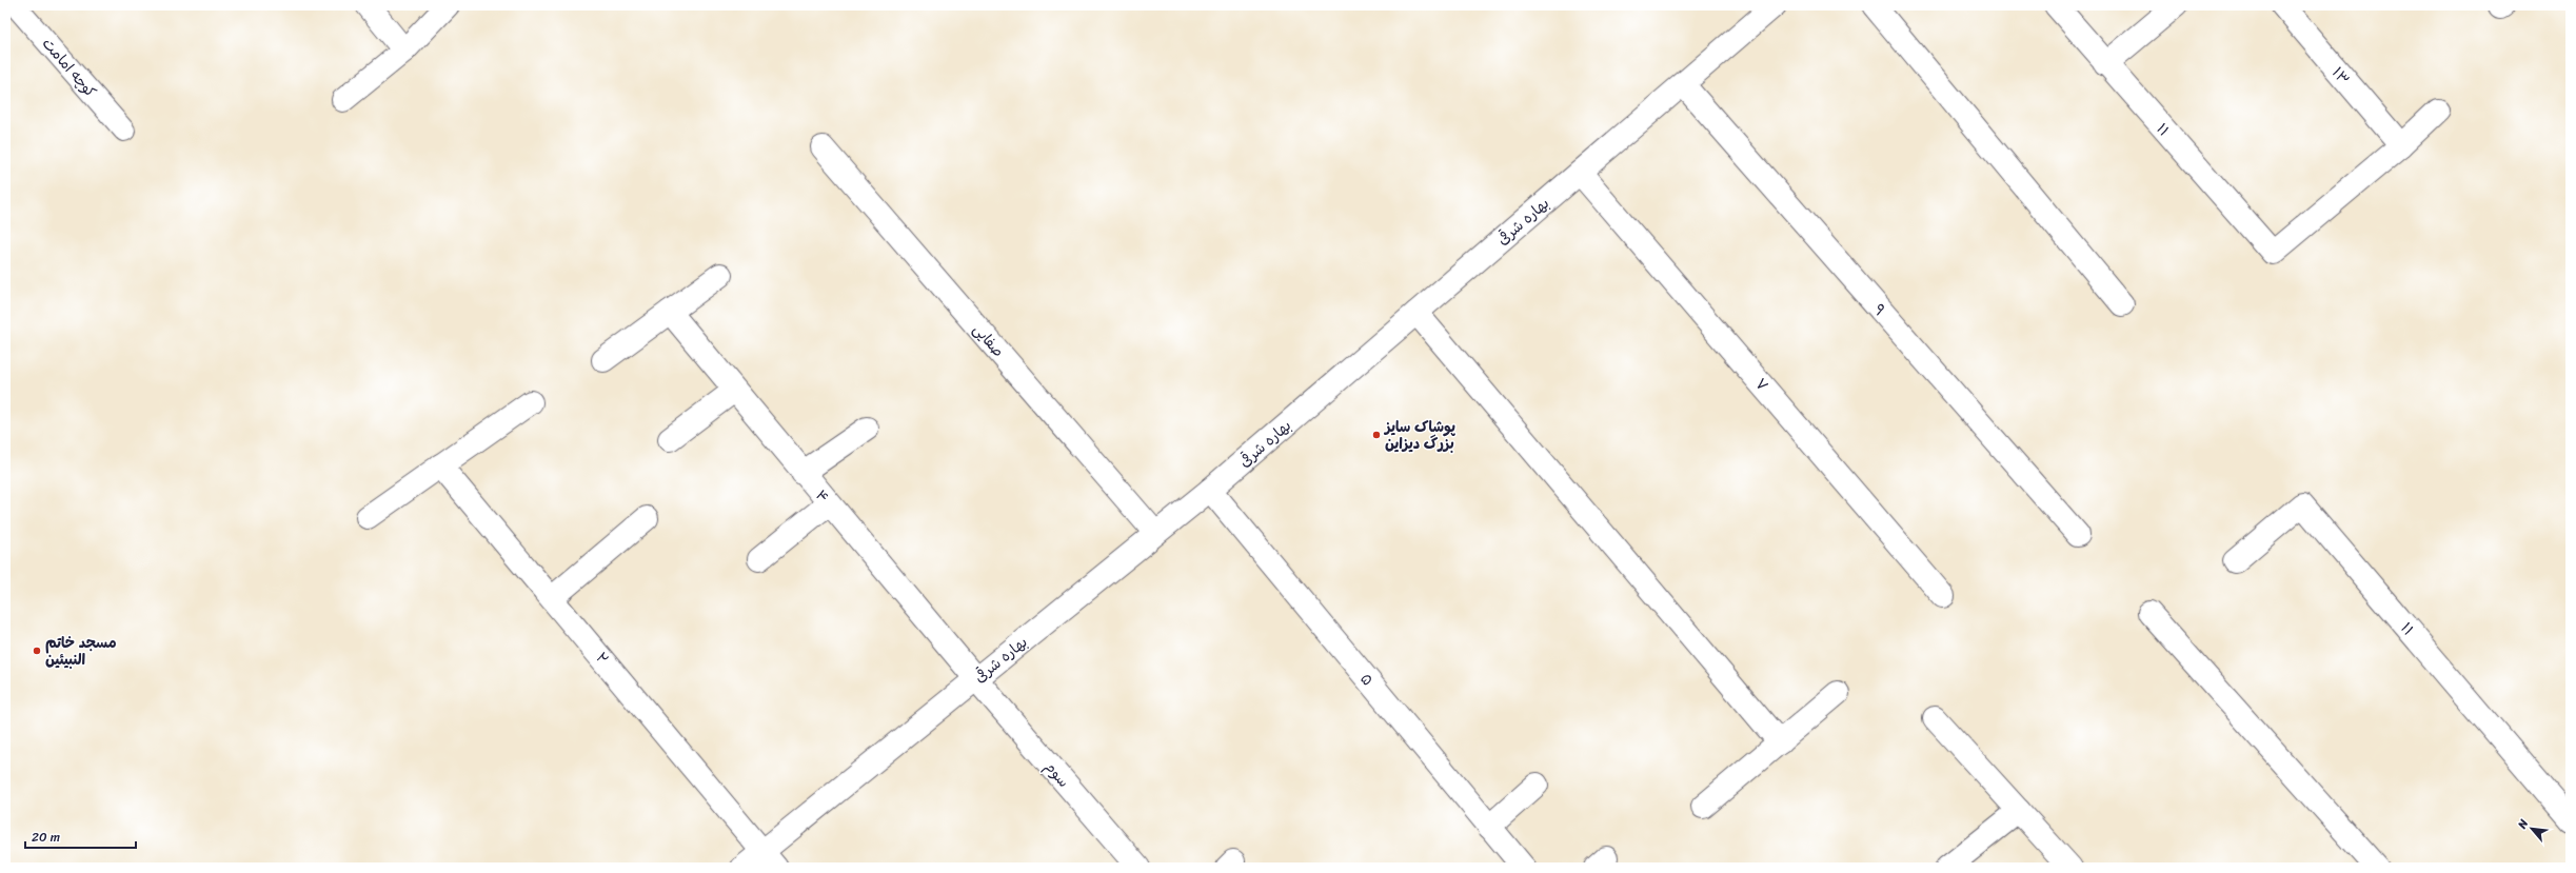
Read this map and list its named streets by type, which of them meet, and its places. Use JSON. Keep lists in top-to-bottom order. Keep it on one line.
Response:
{"streets":{"street":["۱۳","۱۱","بهاره شرقی","۹","صفایی","۷","۴","۲","۵","سوم"],"lane":["کوچه امامت"]},"crossings":[["۱۳","۱۱"],["بهاره شرقی","۹"],["بهاره شرقی","صفایی"],["بهاره شرقی","۷"],["بهاره شرقی","۴"],["بهاره شرقی","۲"],["بهاره شرقی","۵"],["بهاره شرقی","سوم"],["۴","سوم"]],"places":["پوشاک سایز بزرگ دیزاین","مسجد خاتم النبیئین"],"scale_bar":"20 m","north":"top left"}
